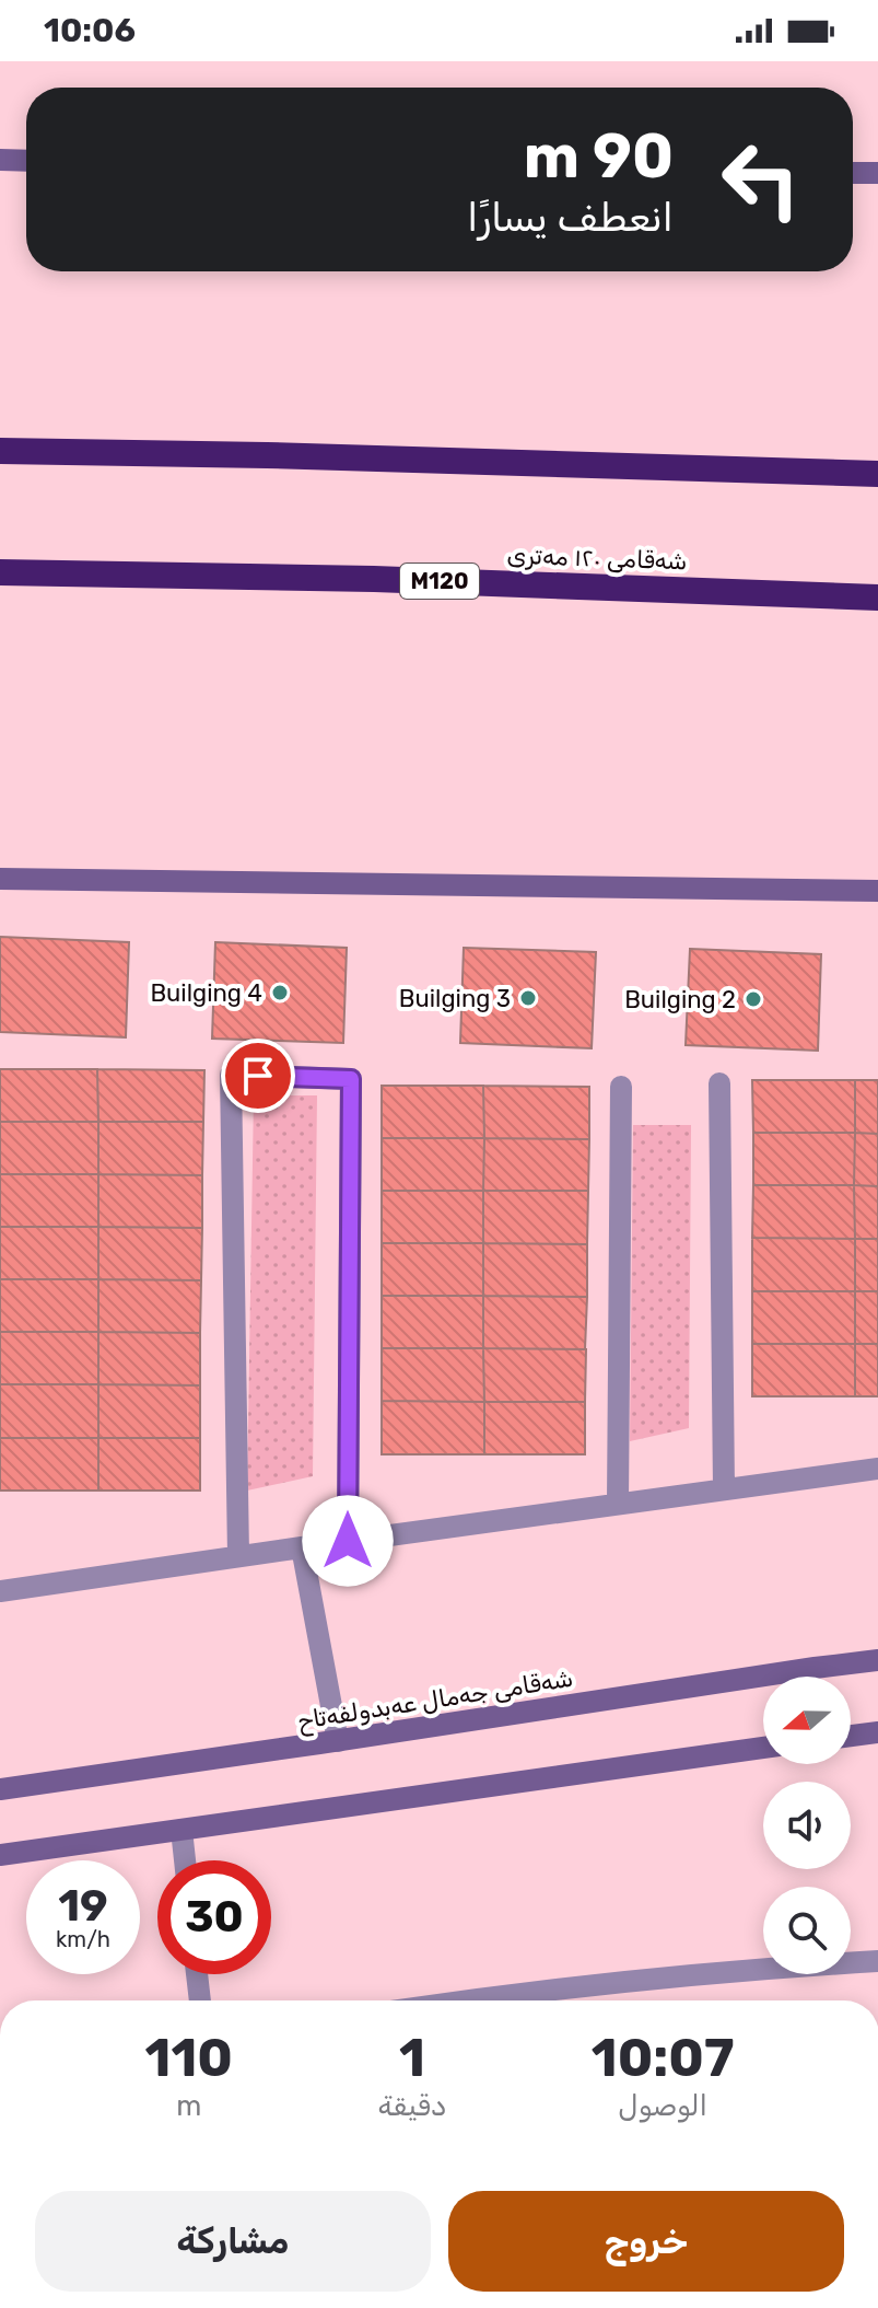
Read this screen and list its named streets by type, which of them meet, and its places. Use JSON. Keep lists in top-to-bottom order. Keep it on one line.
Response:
{"streets":{"highway":["شەقامی ١٢٠ مەتری","M120"],"main road":["شەقامی جەمال عەبدولفەتاح"]},"places":["Builging 4","Builging 3","Builging 2"],"north":"left","page":{"status":"10:06","turn":["90 m","انعطف يسارًا"],"speed":"19 km/h","limit":"30","eta":["10:07","الوصول","1","دقيقة","110","m"],"buttons":["خروج","مشاركة"]}}
